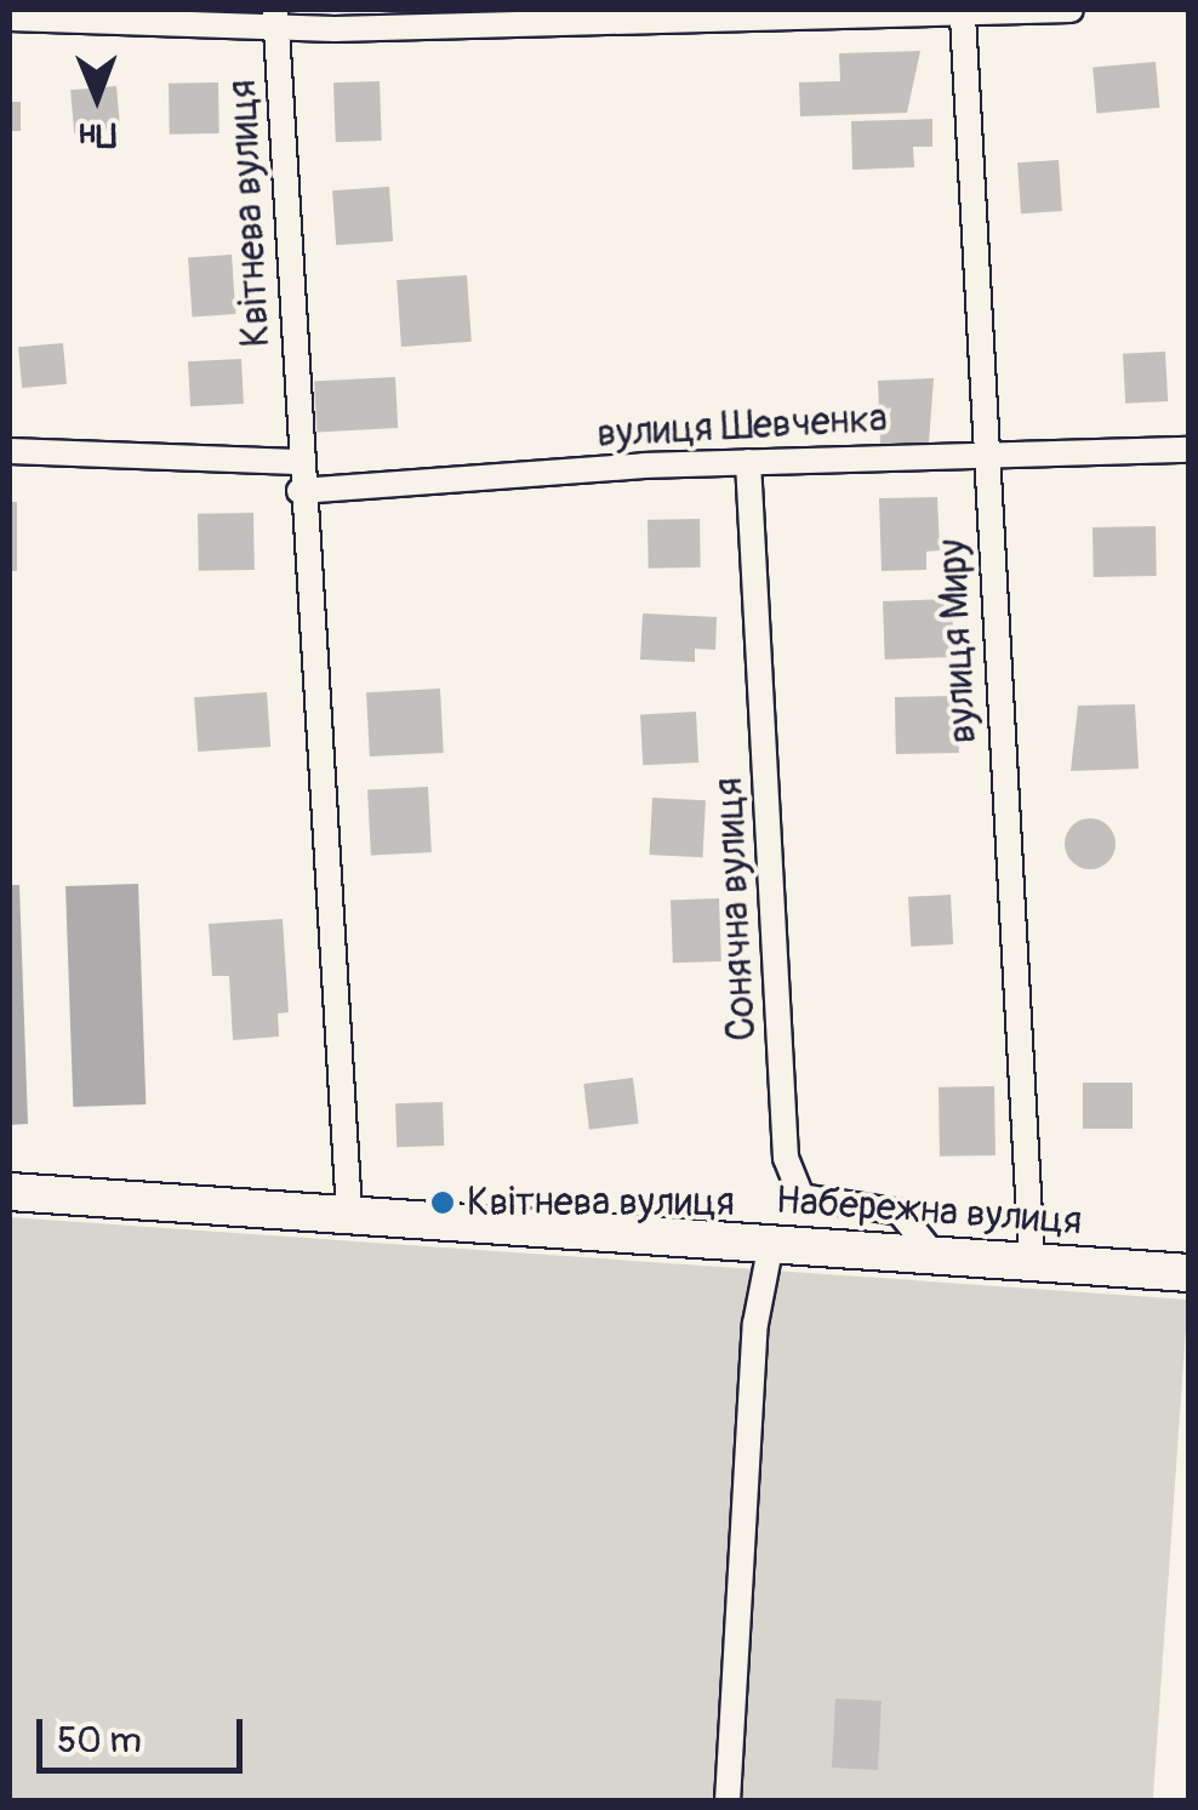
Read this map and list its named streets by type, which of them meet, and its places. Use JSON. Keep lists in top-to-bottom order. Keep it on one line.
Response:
{"streets":{"street":["Квітнева вулиця","вулиця Шевченка","вулиця Миру","Сонячна вулиця","Набережна вулиця"]},"crossings":[["Квітнева вулиця","вулиця Шевченка"],["Квітнева вулиця","Набережна вулиця"],["вулиця Шевченка","вулиця Миру"],["вулиця Шевченка","Сонячна вулиця"],["вулиця Миру","Набережна вулиця"],["Сонячна вулиця","Набережна вулиця"]],"places":["Квітнева вулиця"],"scale_bar":"50 m","north":"bottom"}
